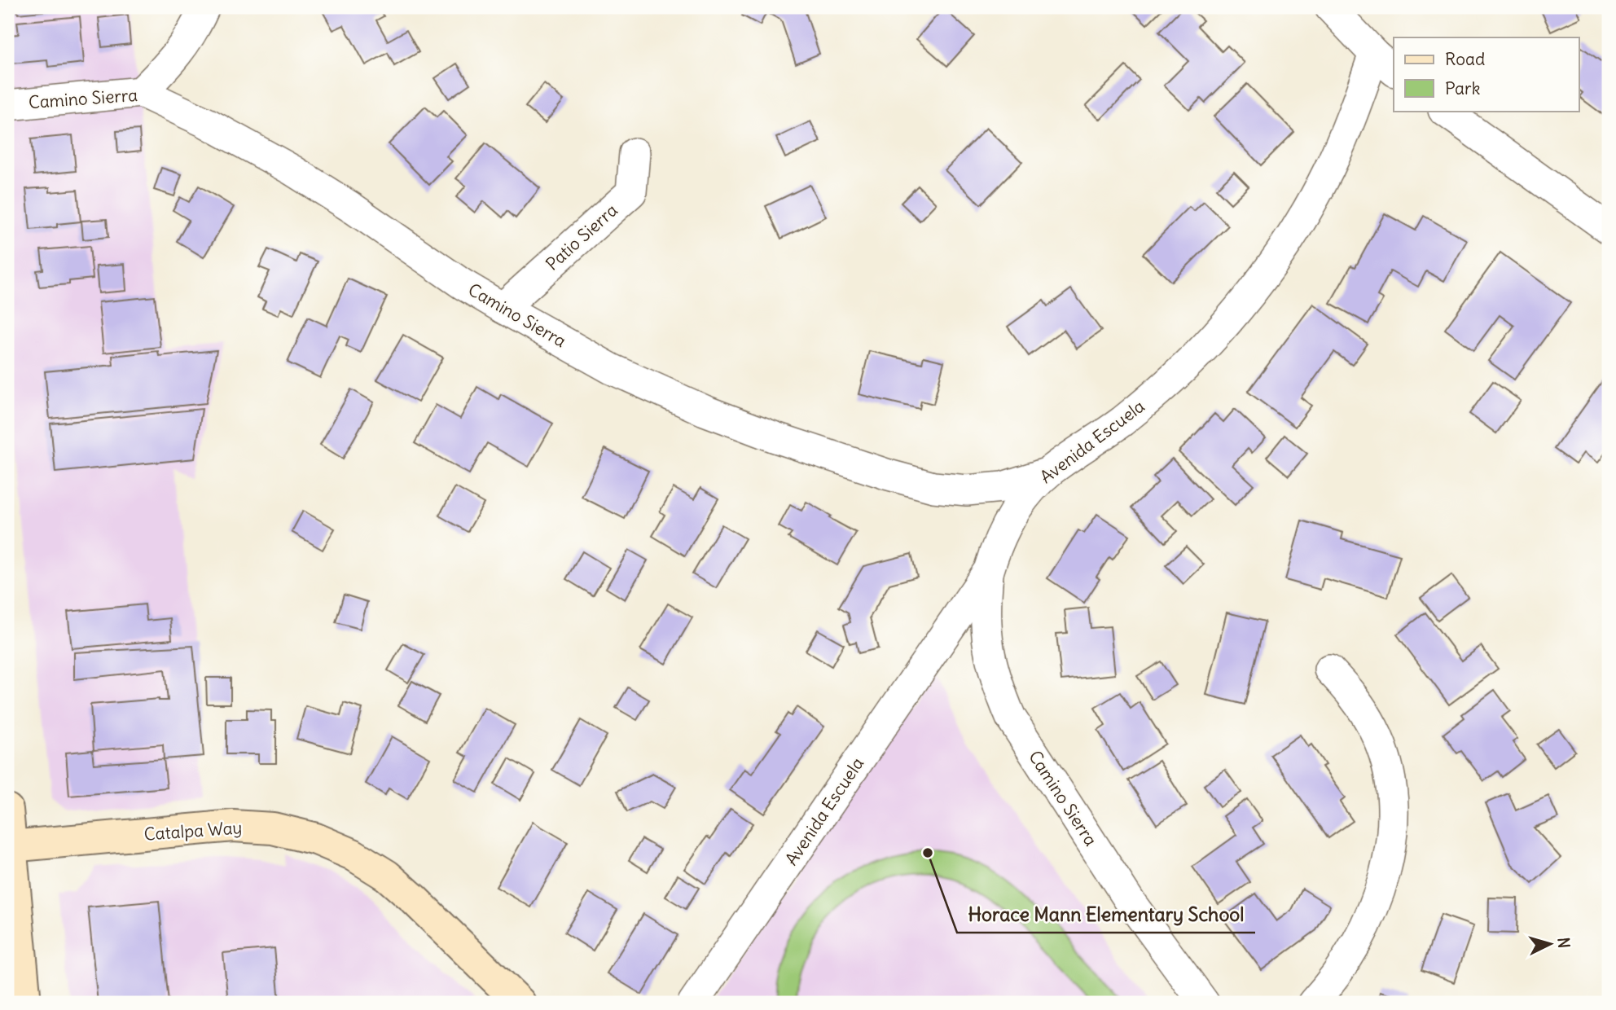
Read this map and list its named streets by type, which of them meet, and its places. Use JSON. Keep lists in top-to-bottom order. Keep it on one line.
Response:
{"streets":{"street":["Camino Sierra","Patio Sierra","Avenida Escuela","Catalpa Way"]},"crossings":[["Camino Sierra","Patio Sierra"],["Camino Sierra","Avenida Escuela"]],"places":["Horace Mann Elementary School"],"legend":["Road","Park"],"north":"right"}
